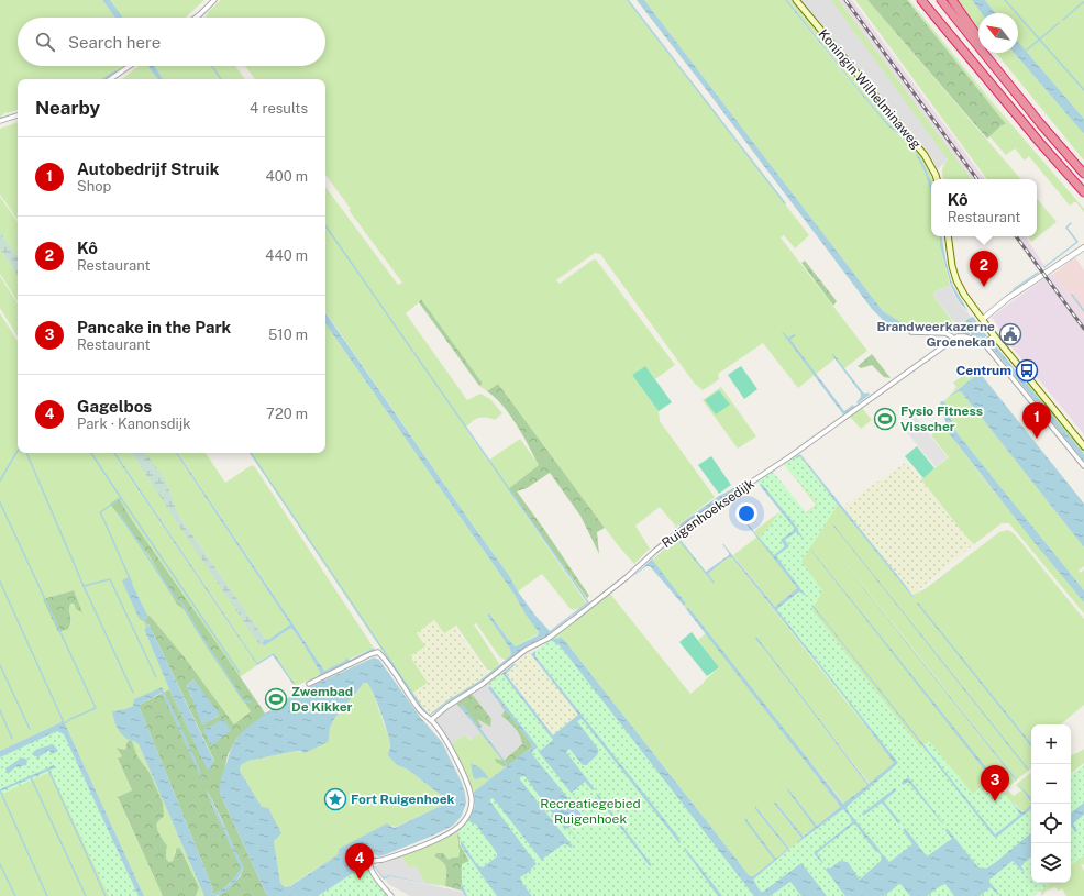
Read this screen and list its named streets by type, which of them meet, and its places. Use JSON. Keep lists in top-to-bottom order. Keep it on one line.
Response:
{"streets":{"main road":["Koningin Wilhelminaweg"],"street":["Ruigenhoeksedijk"]},"parks":["Recreatiegebied Ruigenhoek"],"places":{"public building":["Brandweerkazerne Groenekan"],"bus stop":["Centrum"],"sports":["Fysio Fitness Visscher","Zwembad De Kikker"],"place":["Fort Ruigenhoek"]},"north":"top left","page":{"search":"Search here","heading":["Nearby","4 results"],"list":[{"mark":"1","name":"Autobedrijf Struik","note":"Shop","value":"400 m"},{"mark":"2","name":"Kô","note":"Restaurant","value":"440 m"},{"mark":"3","name":"Pancake in the Park","note":"Restaurant","value":"510 m"},{"mark":"4","name":"Gagelbos","note":"Park · Kanonsdijk","value":"720 m"}],"popup":["Kô","Restaurant"],"pins":["2","1","3","4"],"map_buttons":["+","−"]}}
